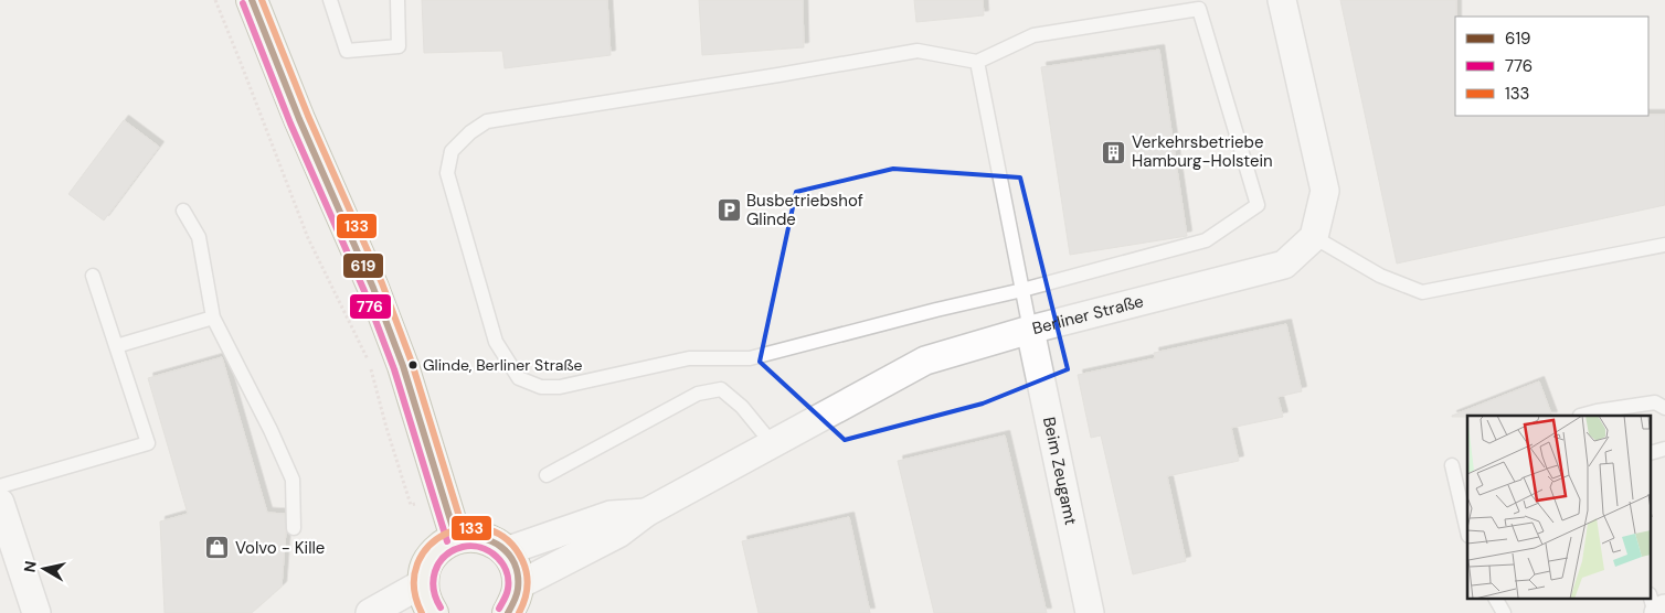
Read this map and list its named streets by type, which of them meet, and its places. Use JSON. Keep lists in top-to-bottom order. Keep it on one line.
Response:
{"streets":{"street":["Berliner Straße","Beim Zeugamt"]},"crossings":[["Berliner Straße","Beim Zeugamt"]],"places":{"building":["Verkehrsbetriebe Hamburg-Holstein"],"parking":["Busbetriebshof Glinde"],"other":["Glinde, Berliner Straße"],"shop":["Volvo - Kille"]},"lines":["transit line 619","transit line 133","transit line 776"],"legend":["619","776","133"],"north":"left"}
